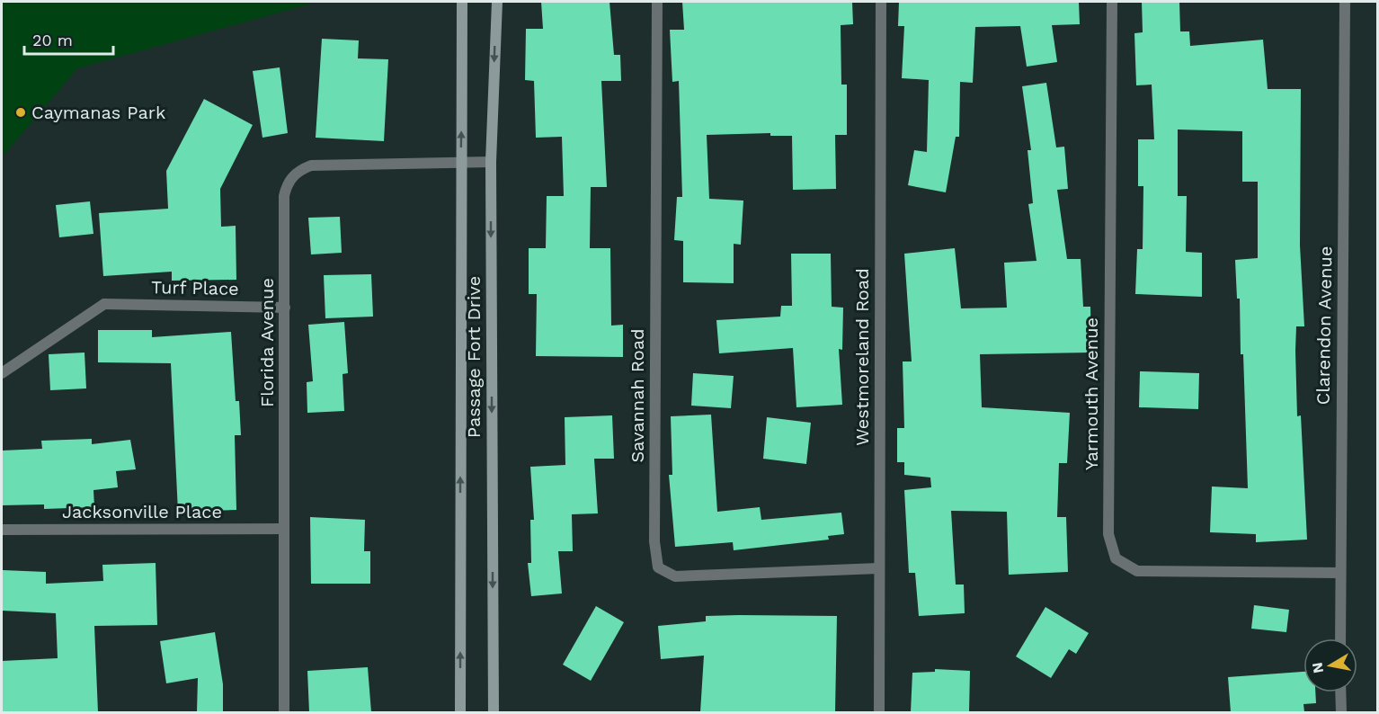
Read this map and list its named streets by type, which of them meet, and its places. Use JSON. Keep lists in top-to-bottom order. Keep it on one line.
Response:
{"streets":{"main road":["Passage Fort Drive"],"street":["Turf Place","Clarendon Avenue","Florida Avenue","Westmoreland Road","Yarmouth Avenue","Savannah Road","Jacksonville Place"]},"crossings":[["Turf Place","Florida Avenue"],["Clarendon Avenue","Yarmouth Avenue"],["Florida Avenue","Passage Fort Drive"],["Florida Avenue","Jacksonville Place"],["Westmoreland Road","Savannah Road"]],"places":["Caymanas Park"],"scale_bar":"20 m","north":"left"}
